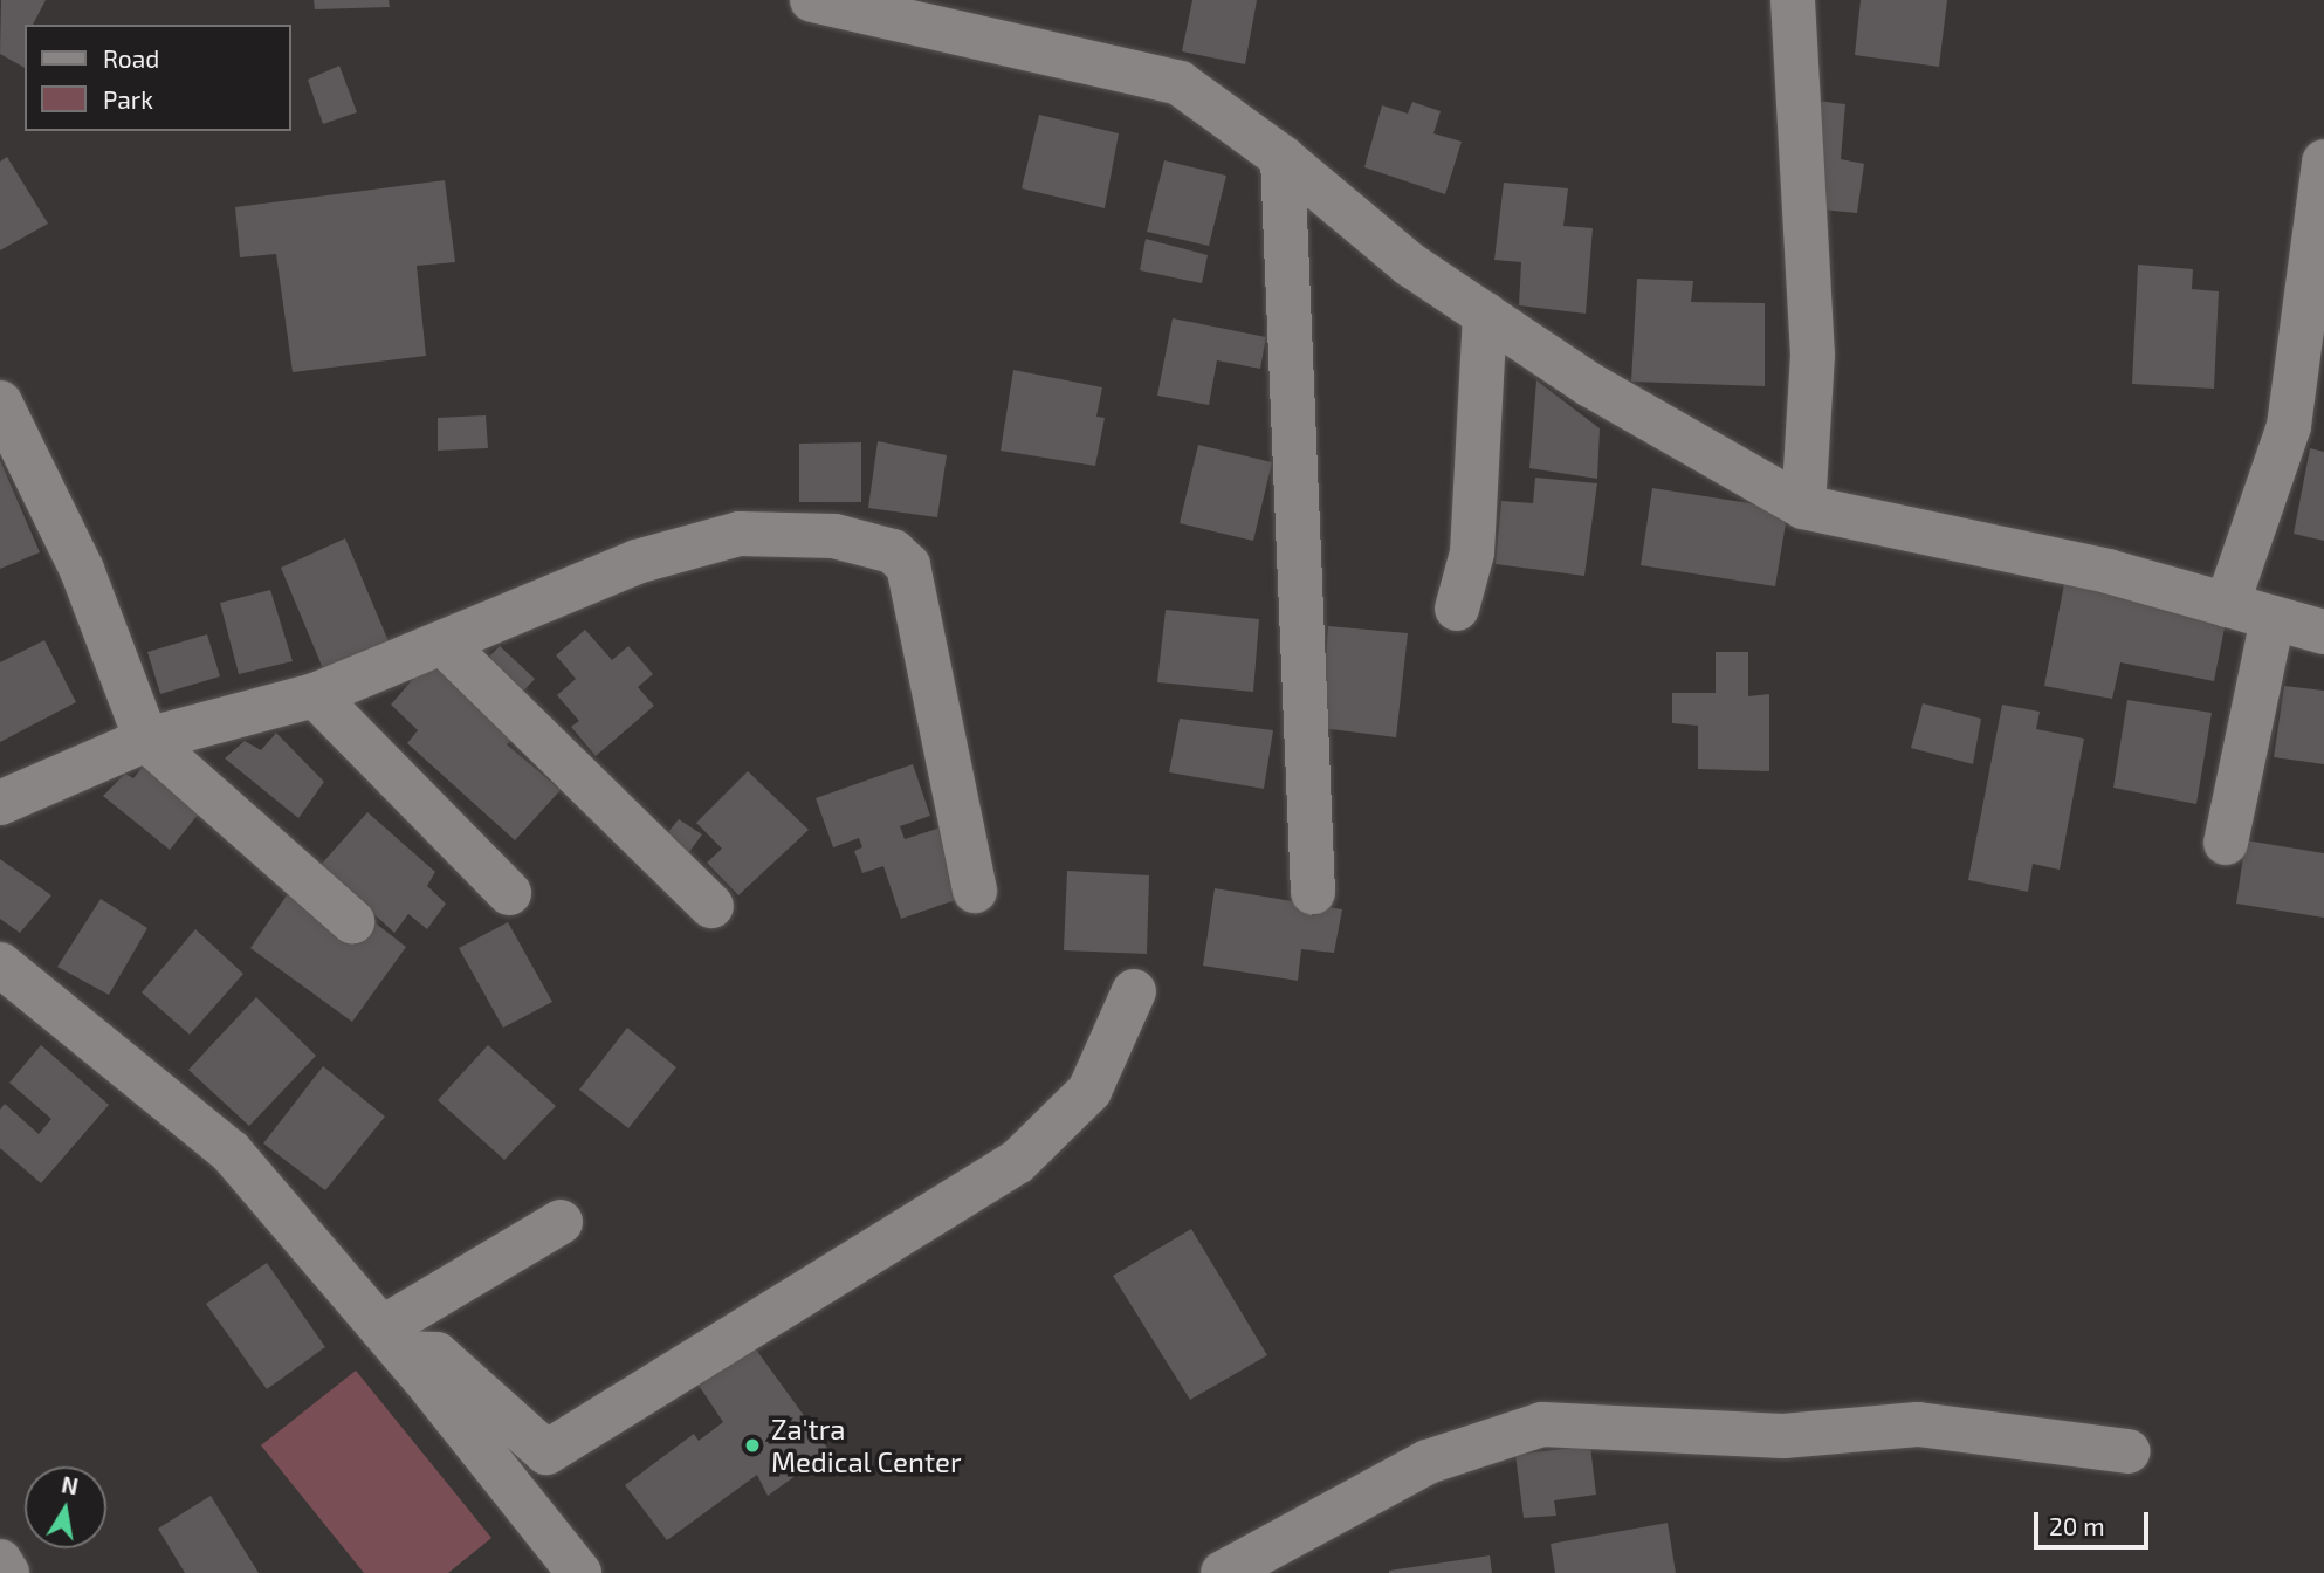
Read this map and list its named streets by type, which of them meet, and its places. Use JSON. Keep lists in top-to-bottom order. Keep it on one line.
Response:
{"places":["Za'tra Medical Center"],"legend":["Road","Park"],"scale_bar":"20 m","north":"top"}
